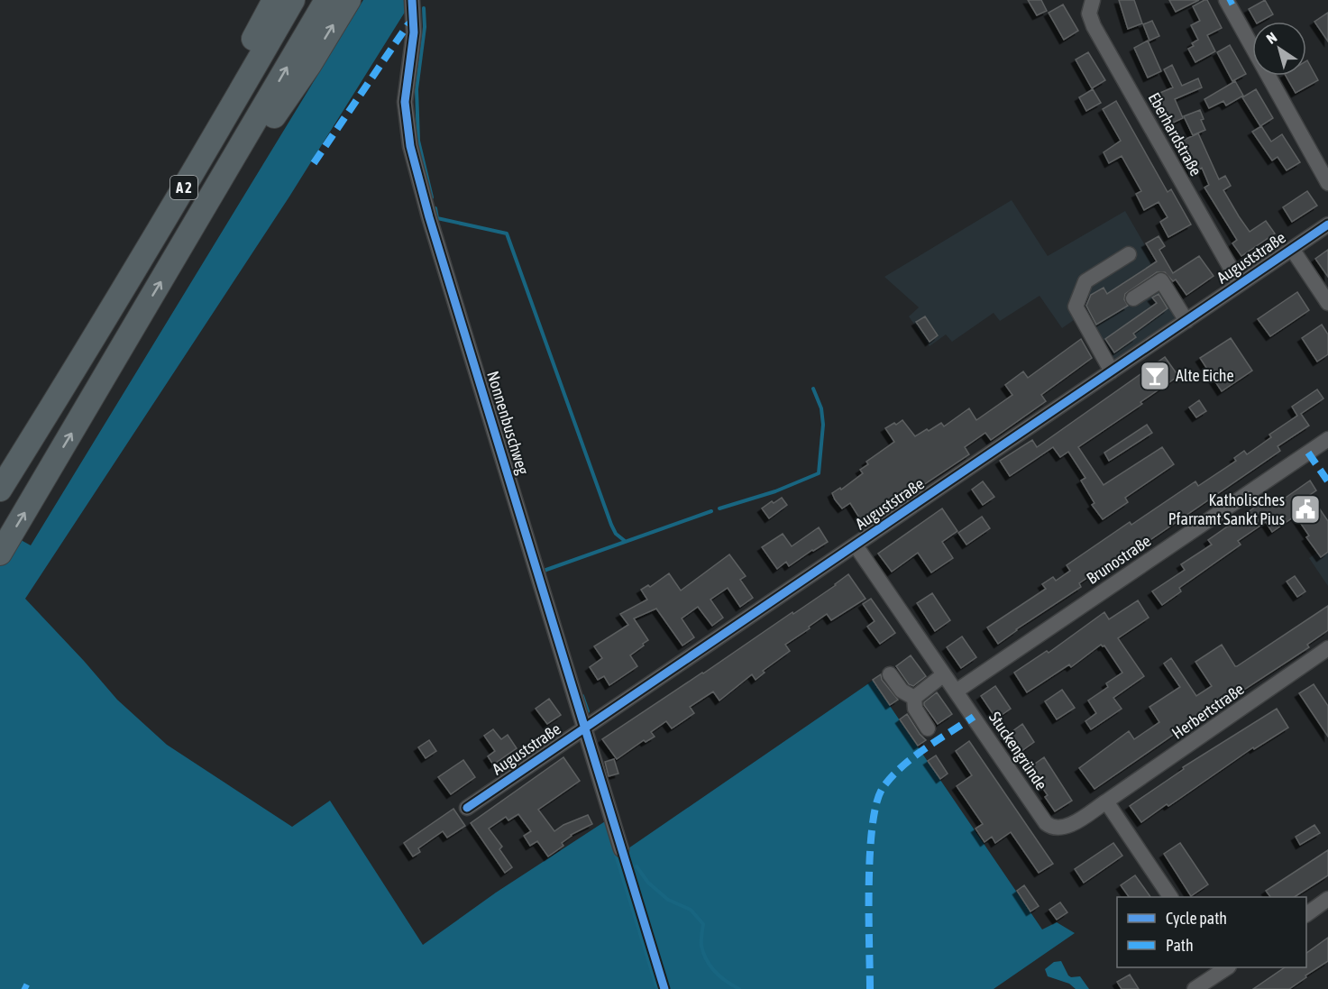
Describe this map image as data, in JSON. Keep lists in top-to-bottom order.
{
  "streets": {
    "highway": ["A 2"],
    "street": [
      "Eberhardstraße",
      "Auguststraße",
      "Nonnenbuschweg",
      "Brunostraße",
      "Herbertstraße",
      "Stuckengründe"
    ]
  },
  "crossings": [
    ["Eberhardstraße", "Auguststraße"],
    ["Auguststraße", "Nonnenbuschweg"],
    ["Auguststraße", "Stuckengründe"],
    ["Brunostraße", "Stuckengründe"],
    ["Herbertstraße", "Stuckengründe"]
  ],
  "places": {
    "bar": ["Alte Eiche"],
    "public building": ["Katholisches Pfarramt Sankt Pius"]
  },
  "legend": ["Cycle path", "Path"],
  "north": "top left"
}
